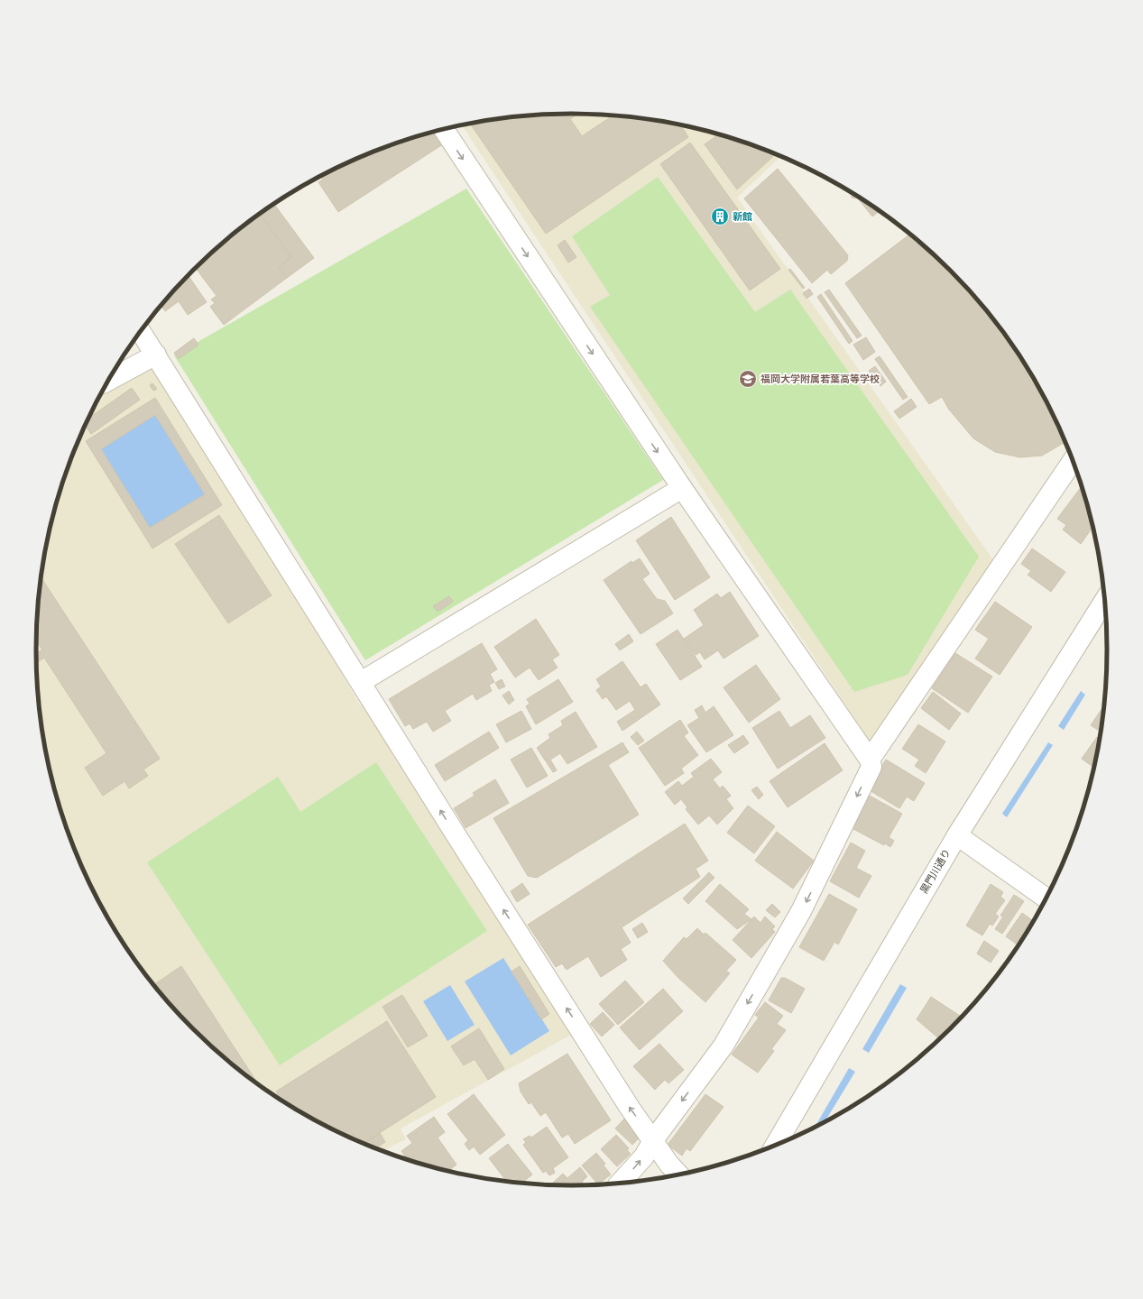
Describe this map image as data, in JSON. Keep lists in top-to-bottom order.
{
  "streets": {
    "street": ["黒門川通り"]
  },
  "places": {
    "building": ["新館"],
    "school or university": ["福岡大学附属若葉高等学校"]
  }
}
